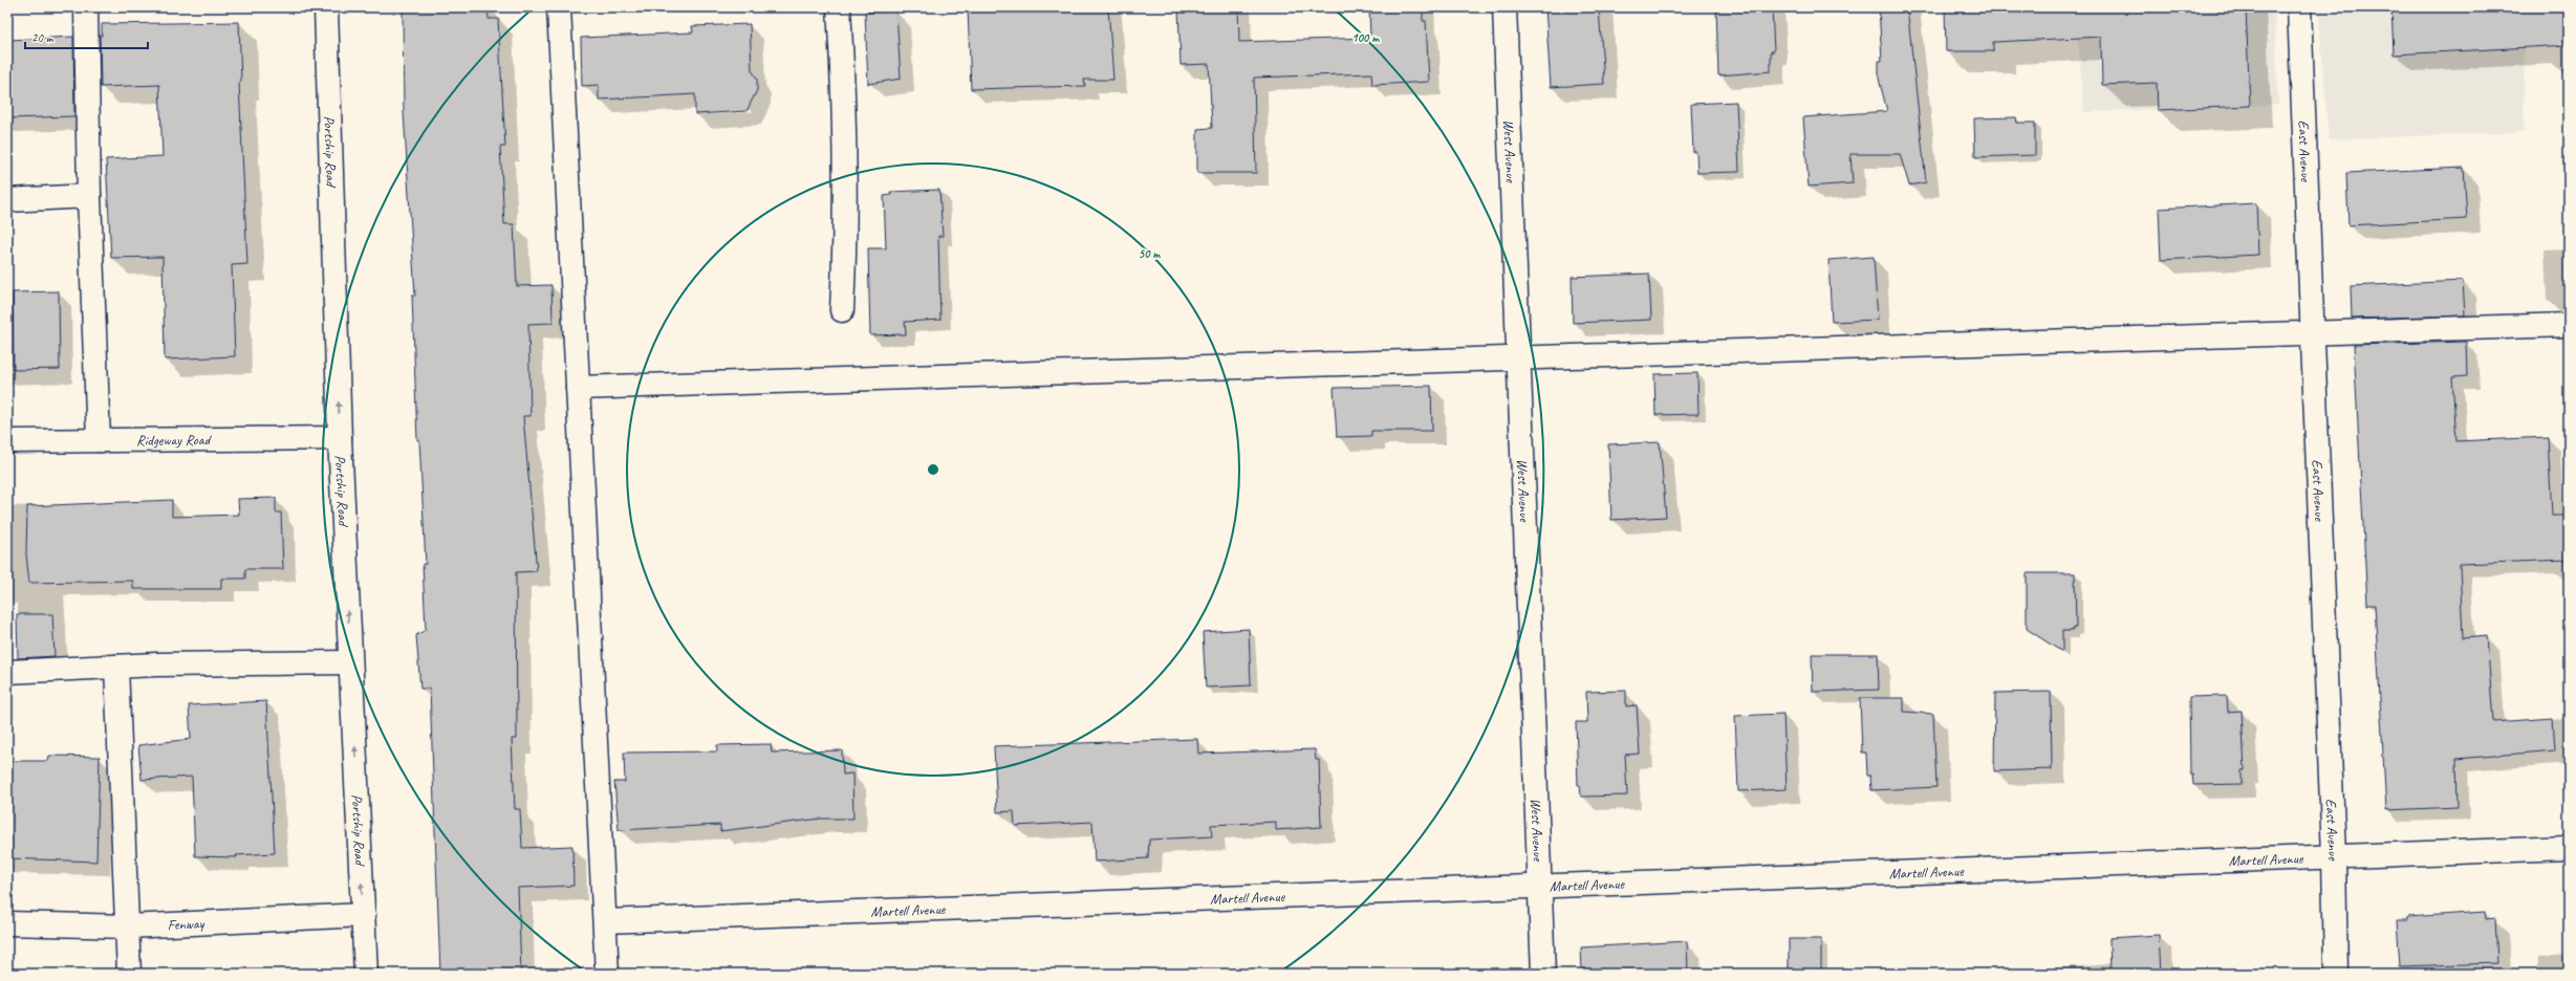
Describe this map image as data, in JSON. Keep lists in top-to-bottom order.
{
  "streets": {
    "street": [
      "Portship Road",
      "West Avenue",
      "East Avenue",
      "Ridgeway Road",
      "Martell Avenue",
      "Fenway"
    ]
  },
  "crossings": [
    ["Portship Road", "Ridgeway Road"],
    ["Portship Road", "Fenway"],
    ["West Avenue", "Martell Avenue"],
    ["East Avenue", "Martell Avenue"]
  ],
  "one_way": ["Portship Road"],
  "scale_bar": "20 m",
  "rings": ["100 m", "50 m"]
}
